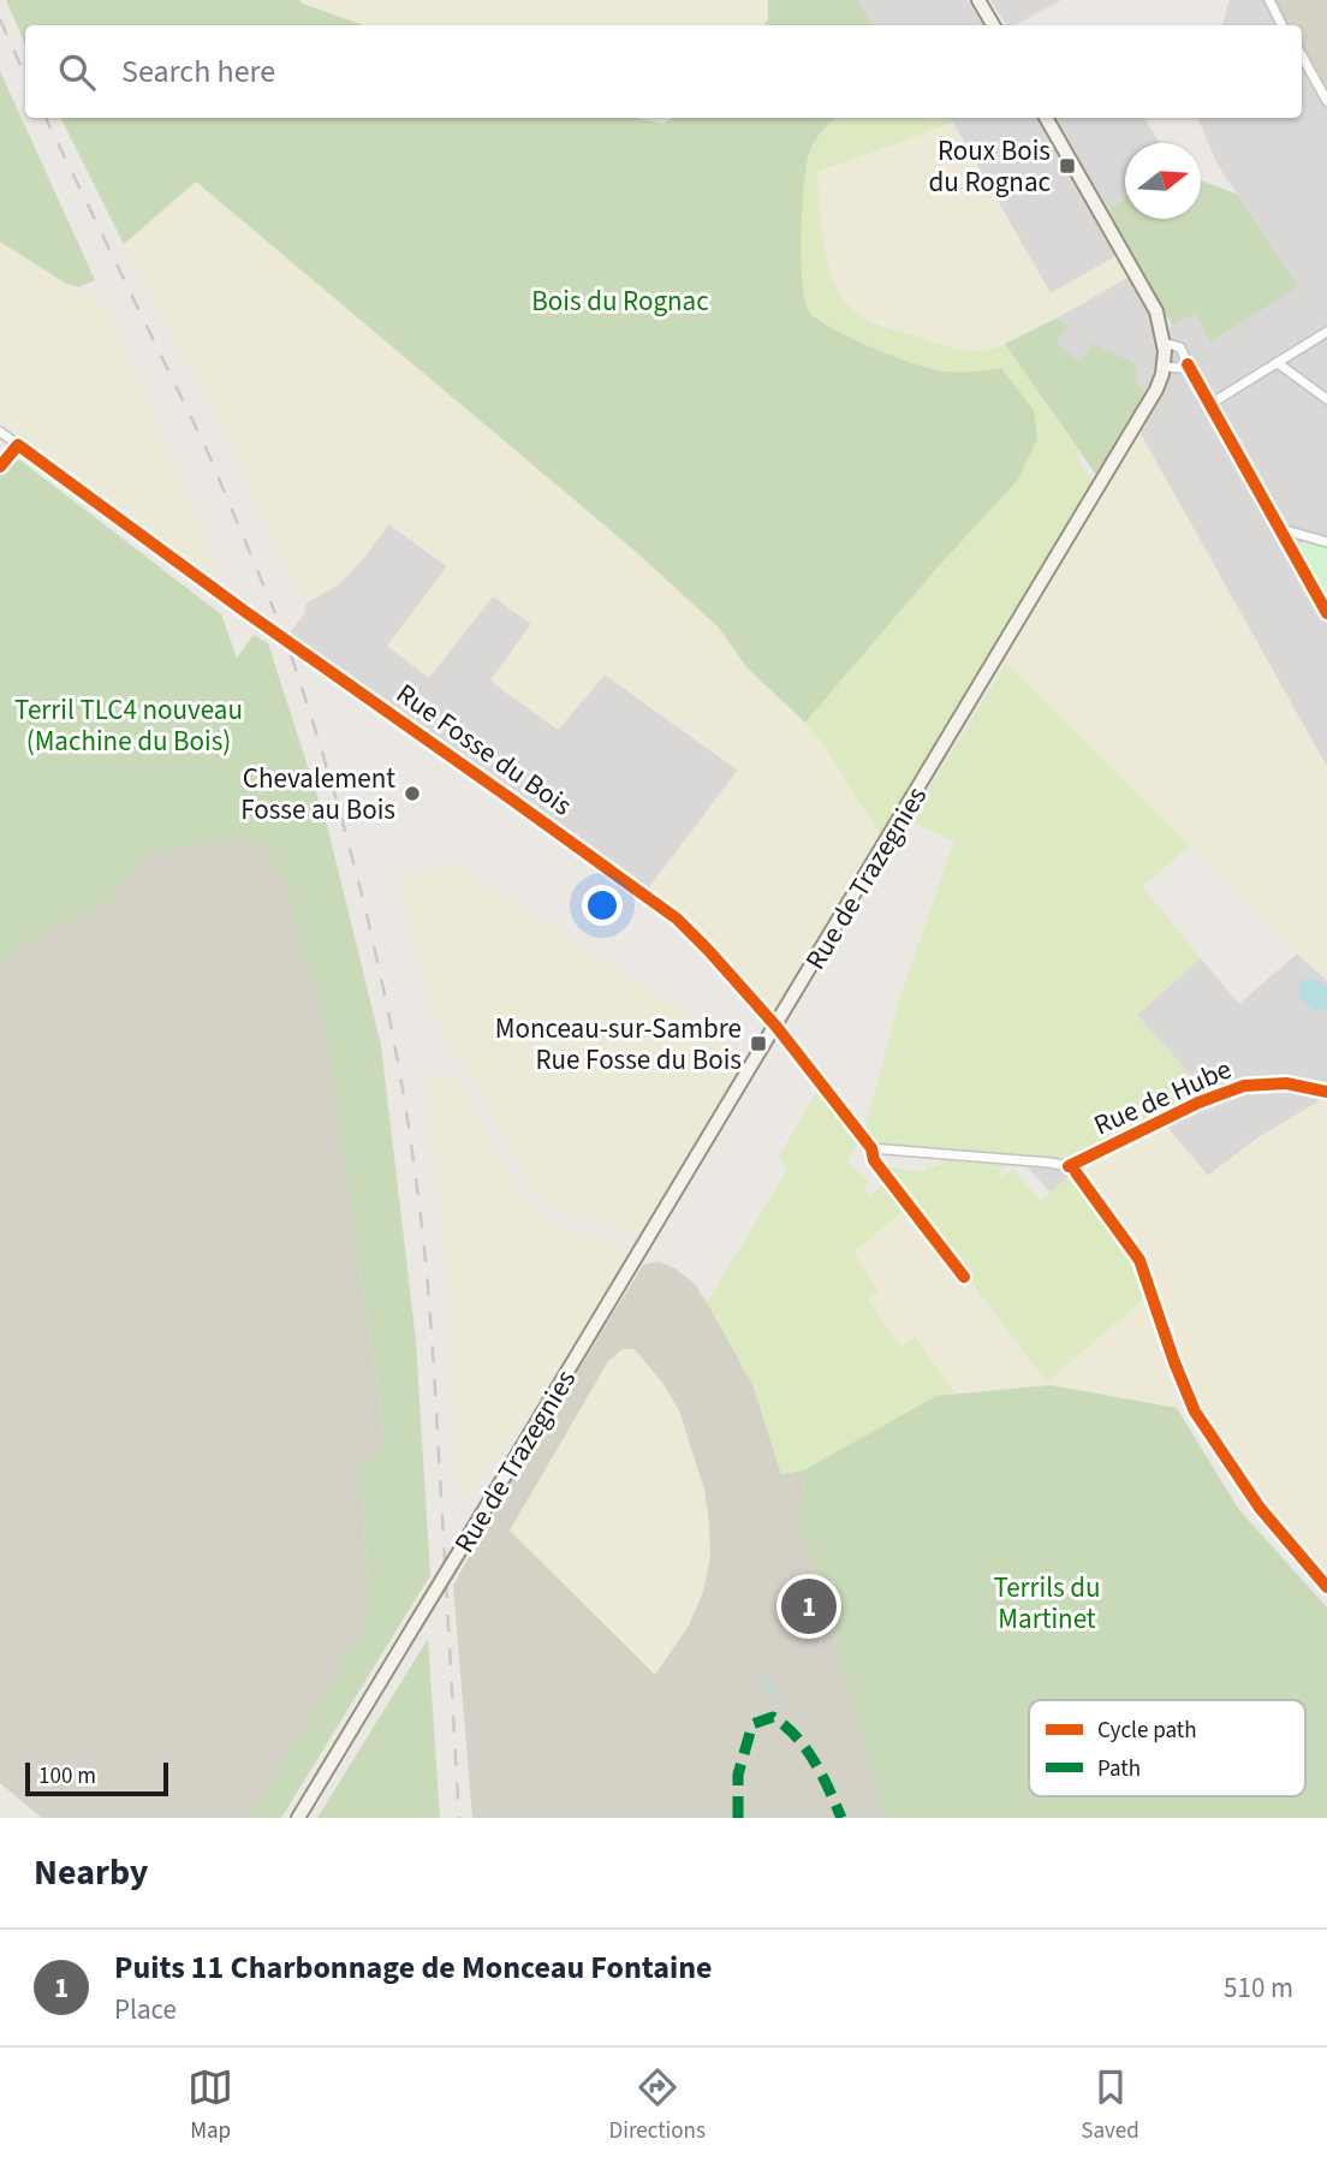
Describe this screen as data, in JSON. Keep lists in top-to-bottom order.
{
  "streets": {
    "main road": ["Rue de Trazegnies"],
    "street": ["Rue Fosse du Bois", "Rue de Hube"]
  },
  "crossings": [
    ["Rue Fosse du Bois", "Rue de Trazegnies"],
    ["Rue Fosse du Bois", "Rue de Hube"]
  ],
  "parks": ["Bois du Rognac", "Terril TLC4 nouveau (Machine du Bois)", "Terrils du Martinet"],
  "places": {
    "transit": ["Roux Bois du Rognac", "Monceau-sur-Sambre Rue Fosse du Bois"],
    "other": ["Chevalement Fosse au Bois"]
  },
  "legend": ["Cycle path", "Path"],
  "scale_bar": "100 m",
  "north": "right",
  "page": {
    "search": "Search here",
    "pins": "1",
    "scale": "100 m",
    "heading": "Nearby",
    "list": [
      {
        "mark": "1",
        "name": "Puits 11 Charbonnage de Monceau Fontaine",
        "note": "Place",
        "value": "510 m"
      }
    ],
    "nav": ["Map", "Directions", "Saved"]
  }
}
